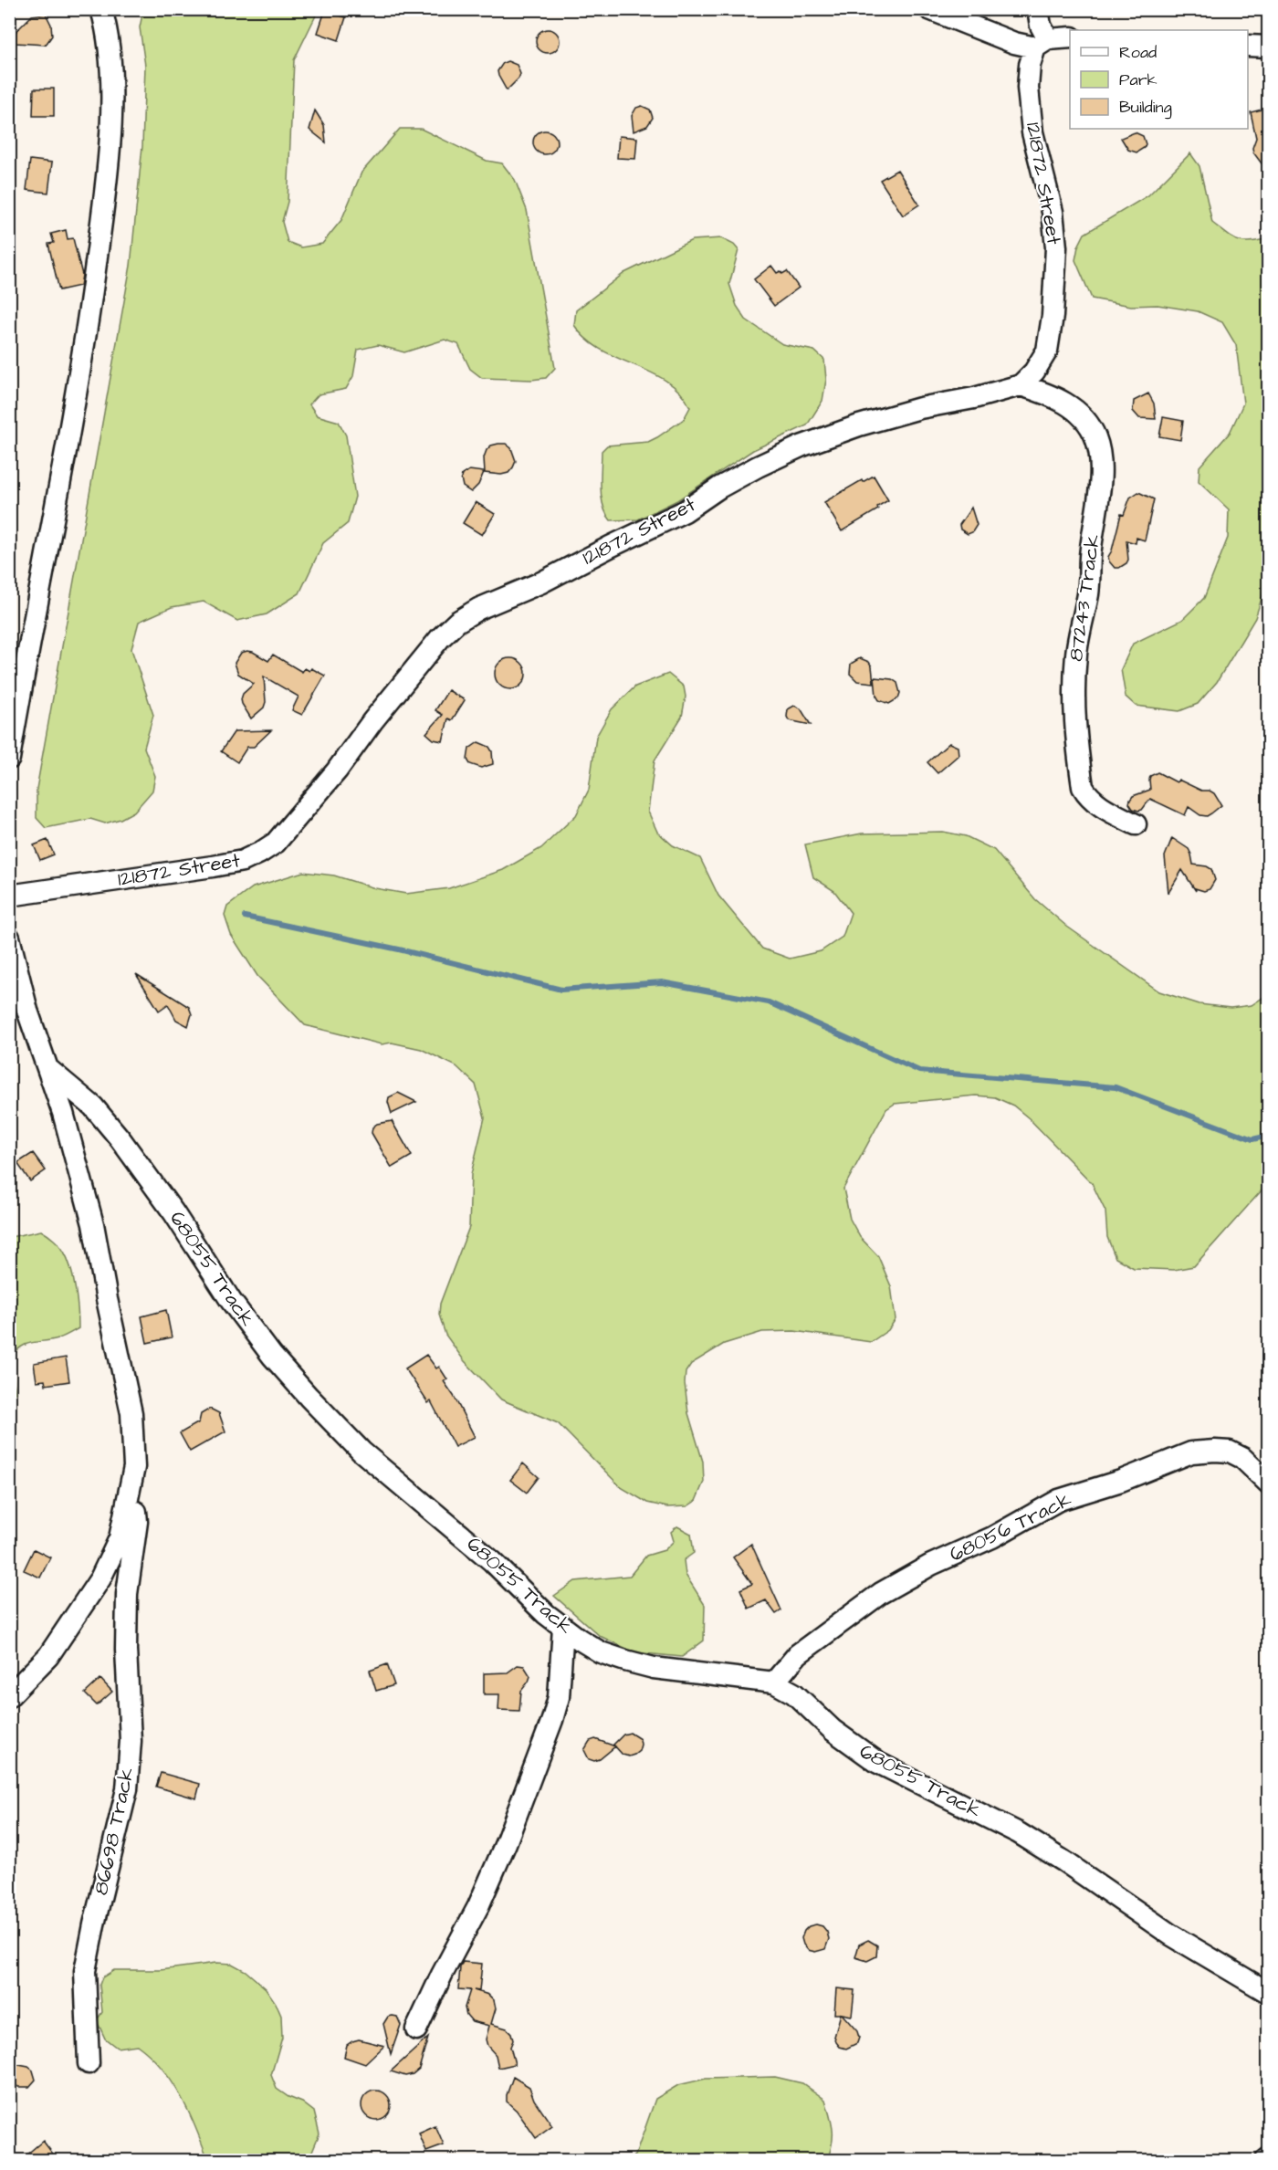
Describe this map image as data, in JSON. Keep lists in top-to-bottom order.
{
  "streets": {
    "street": [
      "121872 Street",
      "87243 Track",
      "68055 Track",
      "68056 Track",
      "86698 Track"
    ]
  },
  "crossings": [
    ["121872 Street", "87243 Track"],
    ["68055 Track", "68056 Track"]
  ],
  "legend": ["Road", "Park", "Building"]
}
